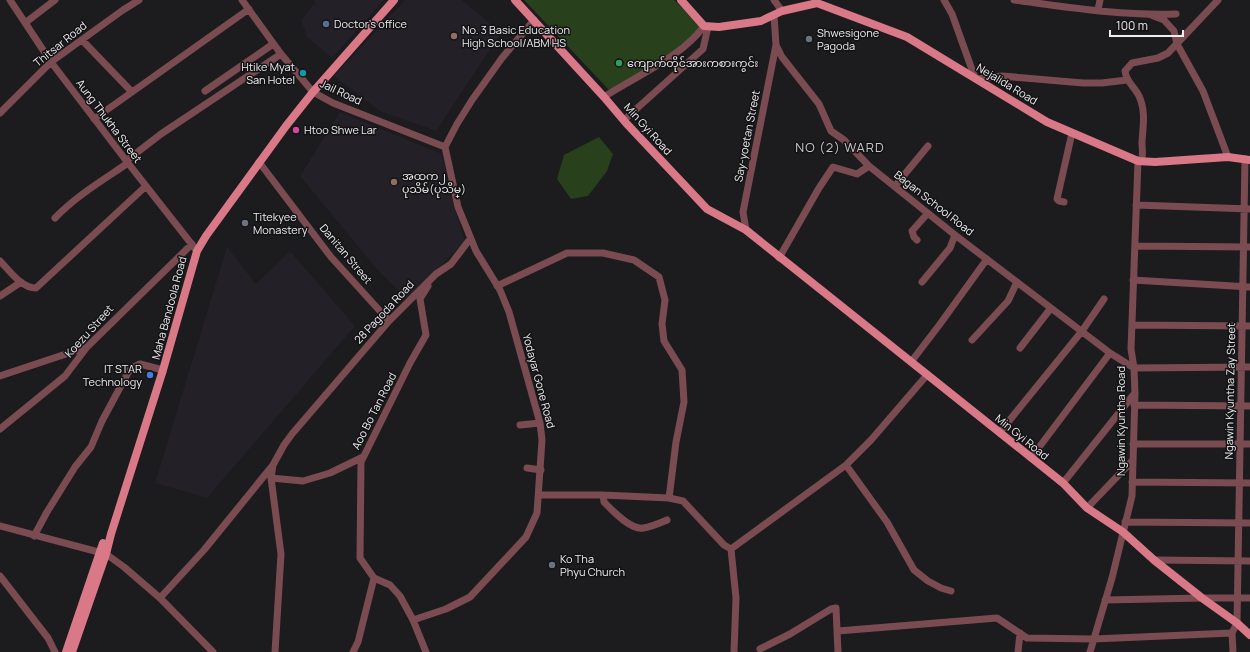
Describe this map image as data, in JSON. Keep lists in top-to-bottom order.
{
  "streets": {
    "main road": ["Nejalida Road", "Min Gyi Road", "Maha Bandoola Road"],
    "street": [
      "Thitsar Road",
      "Jail Road",
      "Aung Thukha Street",
      "Say-yoetan Street",
      "Bagan School Road",
      "Danitan Street",
      "28 Pagoda Road",
      "Koezu Street",
      "Yodayar Gone Road",
      "Ngawin Kyuntha Zay Street",
      "Aoo Bo Tan Road",
      "Ngawin Kyuntha Road"
    ]
  },
  "crossings": [
    ["Thitsar Road", "Aung Thukha Street"],
    ["Nejalida Road", "Bagan School Road"],
    ["Nejalida Road", "Ngawin Kyuntha Zay Street"],
    ["Nejalida Road", "Ngawin Kyuntha Road"],
    ["Jail Road", "Maha Bandoola Road"],
    ["Aung Thukha Street", "Maha Bandoola Road"],
    ["Aung Thukha Street", "Koezu Street"],
    ["Min Gyi Road", "Say-yoetan Street"],
    ["Min Gyi Road", "Ngawin Kyuntha Zay Street"],
    ["Min Gyi Road", "Ngawin Kyuntha Road"],
    ["Say-yoetan Street", "Bagan School Road"],
    ["Bagan School Road", "Ngawin Kyuntha Road"],
    ["Danitan Street", "Maha Bandoola Road"],
    ["Danitan Street", "28 Pagoda Road"],
    ["Maha Bandoola Road", "Koezu Street"],
    ["28 Pagoda Road", "Yodayar Gone Road"],
    ["28 Pagoda Road", "Aoo Bo Tan Road"],
    ["Yodayar Gone Road", "Aoo Bo Tan Road"]
  ],
  "districts": ["NO (2) WARD"],
  "places": [
    "Doctor's office",
    "No. 3 Basic Education High School/ABM HS",
    "Shwesigone Pagoda",
    "ကျောက်တိုင်အားကစားကွင်း",
    "Htike Myat San Hotel",
    "Htoo Shwe Lar",
    "အထက၂ ပုသိမ်(ပုသိမ္)",
    "Titekyee Monastery",
    "IT STAR Technology",
    "Ko Tha Phyu Church"
  ],
  "scale_bar": "100 m"
}
